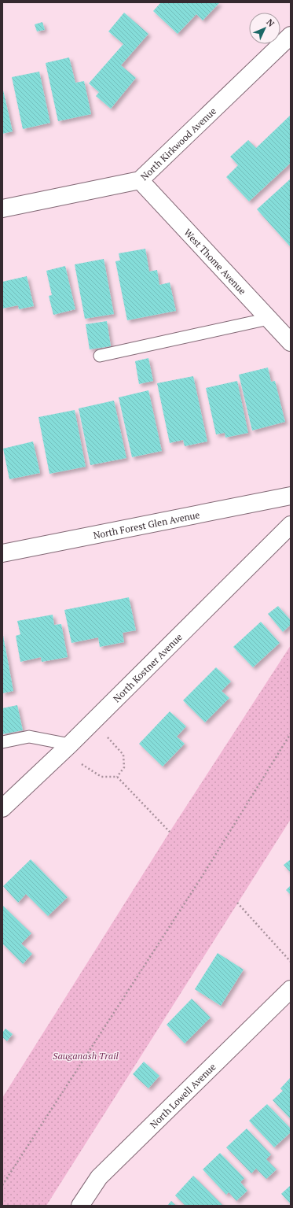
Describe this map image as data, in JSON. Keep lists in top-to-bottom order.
{
  "streets": {
    "street": [
      "North Kirkwood Avenue",
      "West Thome Avenue",
      "North Forest Glen Avenue",
      "North Kostner Avenue",
      "North Lowell Avenue"
    ]
  },
  "crossings": [
    ["North Kirkwood Avenue", "West Thome Avenue"]
  ],
  "parks": ["Sauganash Trail"],
  "north": "top right"
}
